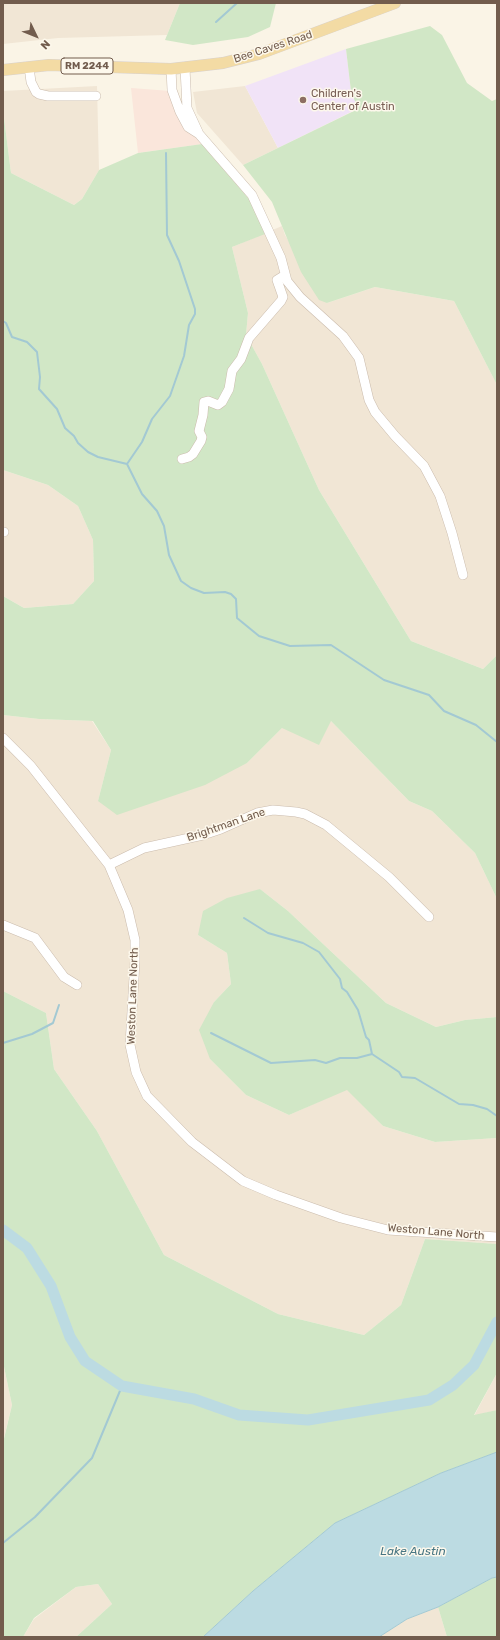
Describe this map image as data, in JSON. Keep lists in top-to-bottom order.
{
  "streets": {
    "main road": ["Bee Caves Road", "RM 2244"],
    "street": ["Brightman Lane", "Weston Lane North"]
  },
  "crossings": [
    ["Brightman Lane", "Weston Lane North"]
  ],
  "water": ["Lake Austin"],
  "places": ["Children's Center of Austin"],
  "north": "bottom right"
}
